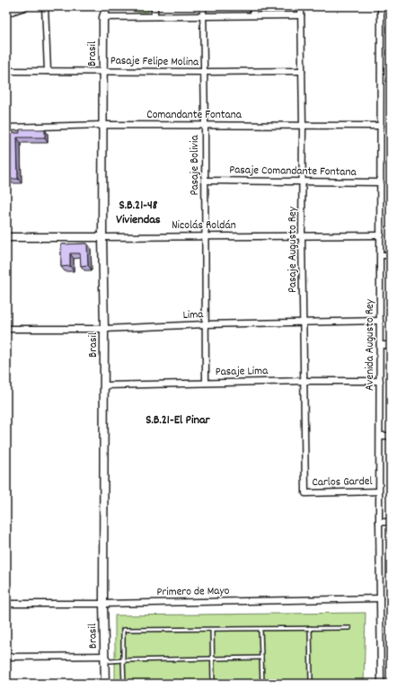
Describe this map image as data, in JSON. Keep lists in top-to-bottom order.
{
  "streets": {
    "street": [
      "Brasil",
      "Pasaje Felipe Molina",
      "Comandante Fontana",
      "Pasaje Bolivia",
      "Pasaje Comandante Fontana",
      "Nicolás Roldán",
      "Pasaje Augusto Rey",
      "Lima",
      "Avenida Augusto Rey",
      "Pasaje Lima",
      "Carlos Gardel",
      "Primero de Mayo"
    ]
  },
  "crossings": [
    ["Brasil", "Pasaje Felipe Molina"],
    ["Brasil", "Comandante Fontana"],
    ["Brasil", "Nicolás Roldán"],
    ["Brasil", "Lima"],
    ["Brasil", "Pasaje Lima"],
    ["Brasil", "Primero de Mayo"],
    ["Pasaje Felipe Molina", "Pasaje Bolivia"],
    ["Pasaje Felipe Molina", "Pasaje Augusto Rey"],
    ["Comandante Fontana", "Pasaje Bolivia"],
    ["Comandante Fontana", "Pasaje Augusto Rey"],
    ["Comandante Fontana", "Avenida Augusto Rey"],
    ["Pasaje Bolivia", "Pasaje Comandante Fontana"],
    ["Pasaje Bolivia", "Nicolás Roldán"],
    ["Pasaje Bolivia", "Lima"],
    ["Pasaje Bolivia", "Pasaje Lima"],
    ["Pasaje Comandante Fontana", "Pasaje Augusto Rey"],
    ["Pasaje Comandante Fontana", "Avenida Augusto Rey"],
    ["Nicolás Roldán", "Pasaje Augusto Rey"],
    ["Nicolás Roldán", "Avenida Augusto Rey"],
    ["Pasaje Augusto Rey", "Lima"],
    ["Pasaje Augusto Rey", "Pasaje Lima"],
    ["Pasaje Augusto Rey", "Carlos Gardel"],
    ["Lima", "Avenida Augusto Rey"],
    ["Avenida Augusto Rey", "Pasaje Lima"],
    ["Avenida Augusto Rey", "Carlos Gardel"],
    ["Avenida Augusto Rey", "Primero de Mayo"]
  ],
  "districts": ["S.B.21-48 Viviendas", "S.B.21-El Pinar"]
}
